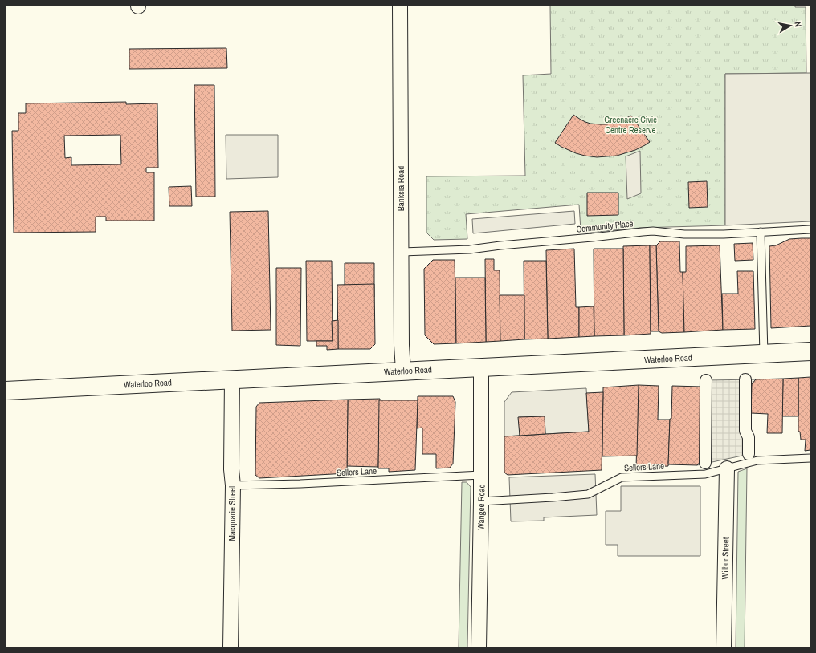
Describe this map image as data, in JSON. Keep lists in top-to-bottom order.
{
  "streets": {
    "main road": ["Waterloo Road"],
    "street": [
      "Banksia Road",
      "Wangee Road",
      "Macquarie Street",
      "Wilbur Street"
    ],
    "lane": ["Community Place", "Sellers Lane"]
  },
  "crossings": [
    ["Banksia Road", "Community Place"],
    ["Banksia Road", "Waterloo Road"],
    ["Waterloo Road", "Wangee Road"],
    ["Waterloo Road", "Macquarie Street"],
    ["Sellers Lane", "Wangee Road"],
    ["Sellers Lane", "Macquarie Street"],
    ["Sellers Lane", "Wilbur Street"]
  ],
  "parks": ["Greenacre Civic Centre Reserve"],
  "north": "right"
}
